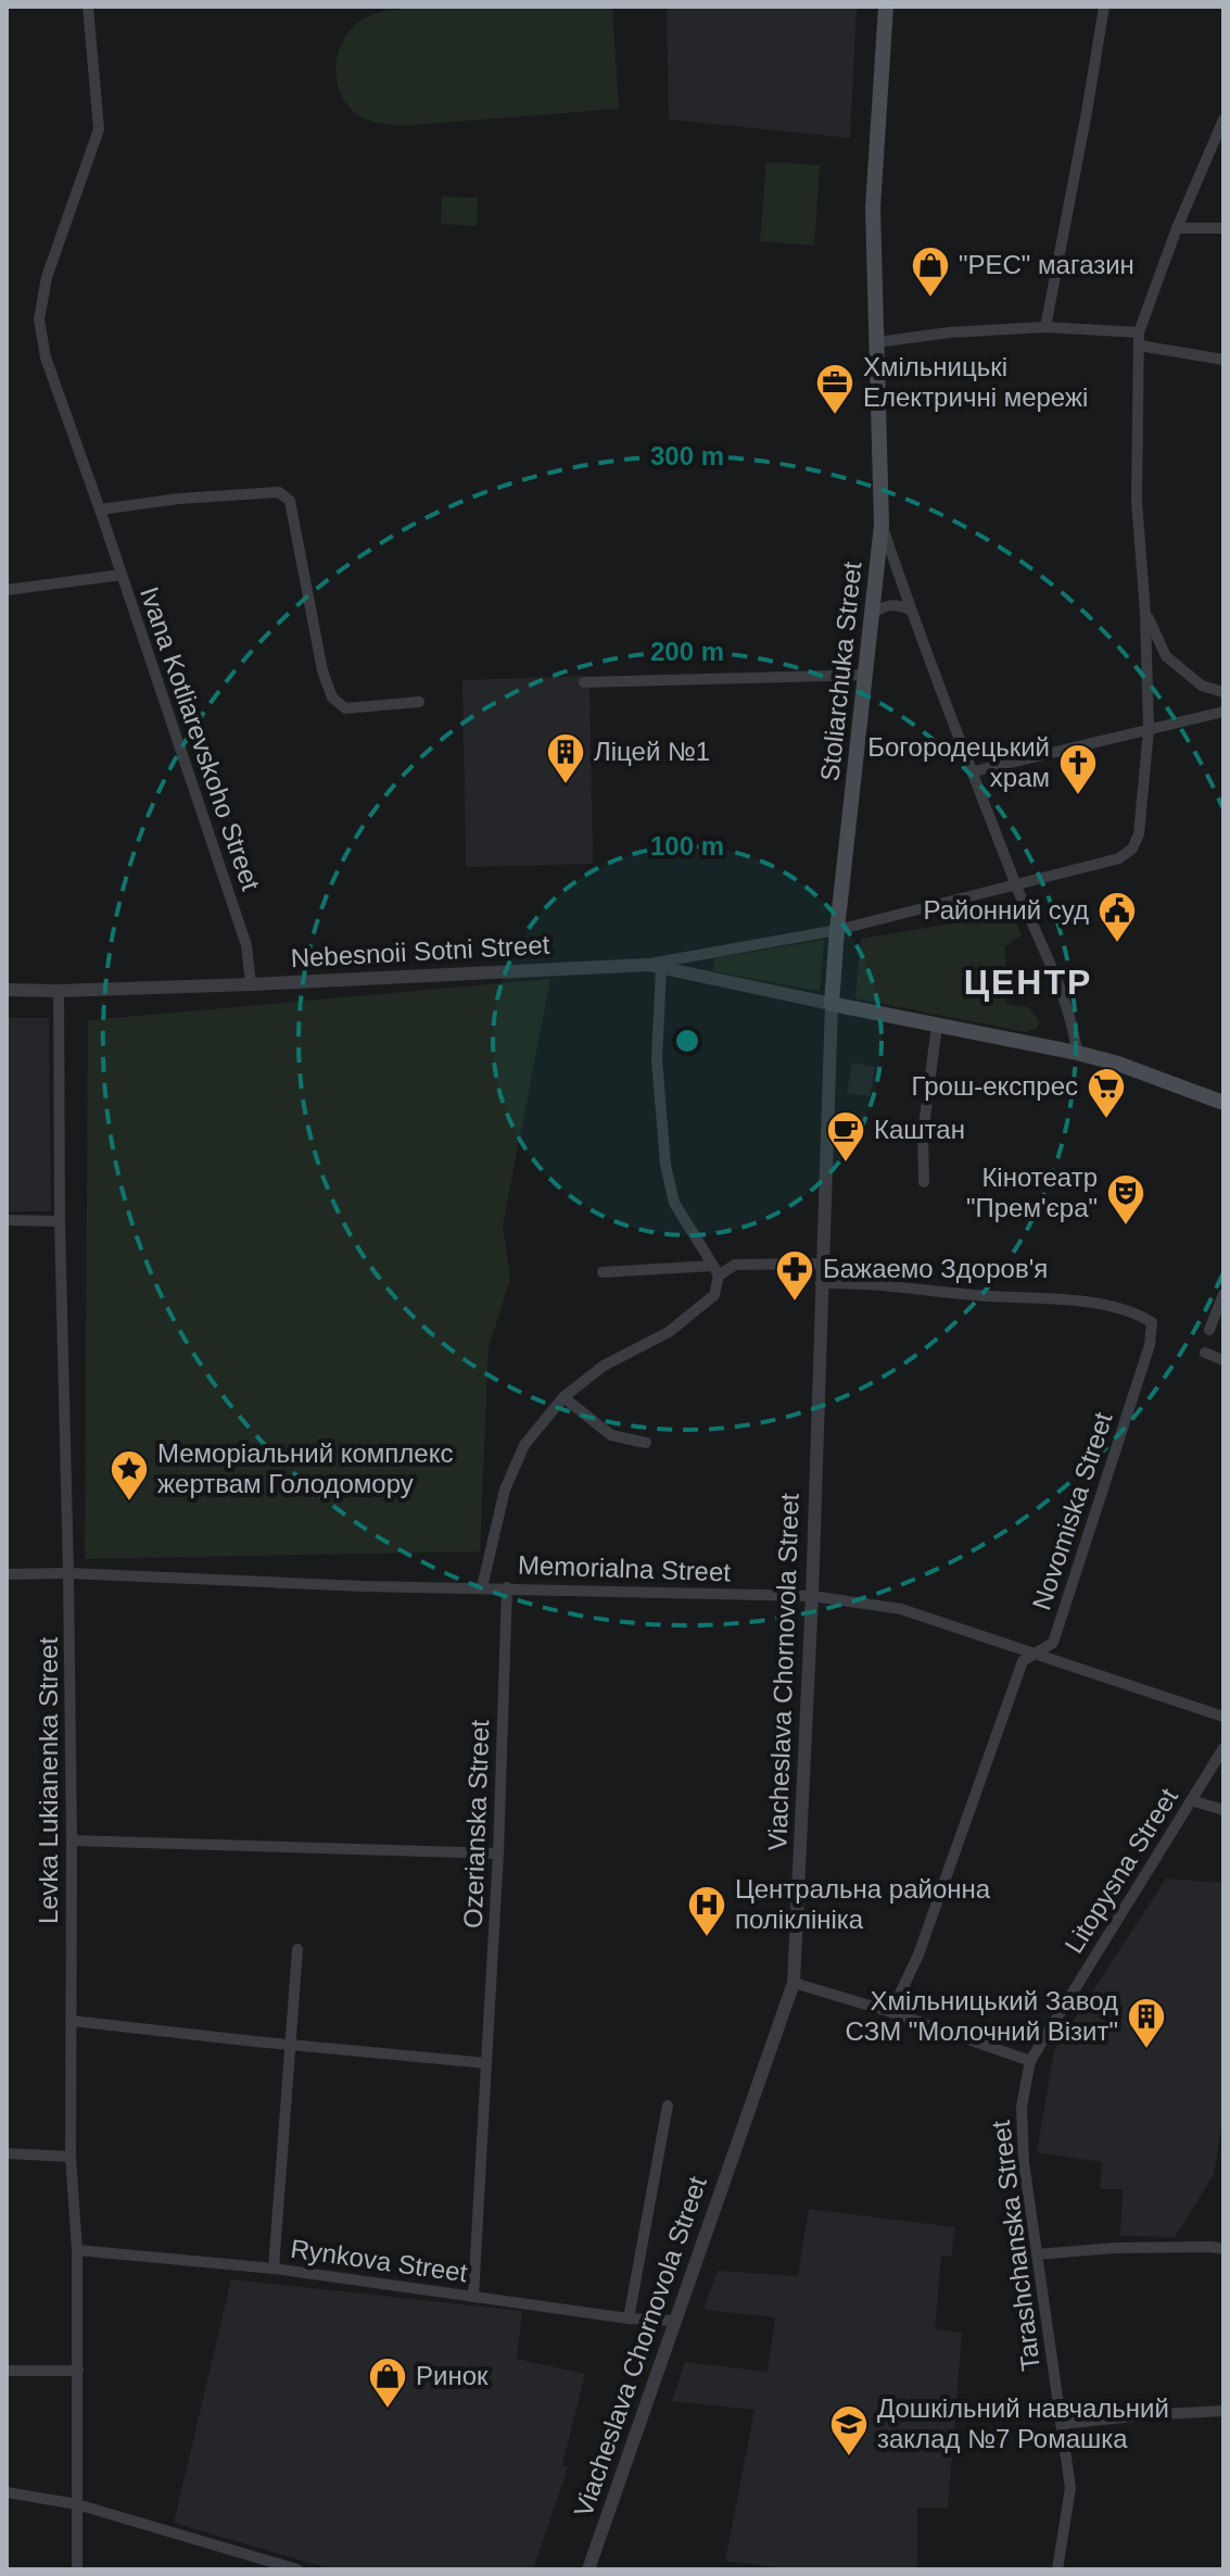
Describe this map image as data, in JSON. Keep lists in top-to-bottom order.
{
  "streets": {
    "main road": ["Stoliarchuka Street"],
    "street": [
      "Ivana Kotliarevskoho Street",
      "Nebesnoii Sotni Street",
      "Novomiska Street",
      "Memorialna Street",
      "Viacheslava Chornovola Street",
      "Levka Lukianenka Street",
      "Ozerianska Street",
      "Litopysna Street",
      "Tarashchanska Street",
      "Rynkova Street"
    ]
  },
  "crossings": [
    ["Stoliarchuka Street", "Nebesnoii Sotni Street"],
    ["Stoliarchuka Street", "Viacheslava Chornovola Street"],
    ["Ivana Kotliarevskoho Street", "Nebesnoii Sotni Street"],
    ["Nebesnoii Sotni Street", "Viacheslava Chornovola Street"],
    ["Nebesnoii Sotni Street", "Levka Lukianenka Street"],
    ["Novomiska Street", "Memorialna Street"],
    ["Novomiska Street", "Viacheslava Chornovola Street"],
    ["Memorialna Street", "Viacheslava Chornovola Street"],
    ["Memorialna Street", "Levka Lukianenka Street"],
    ["Memorialna Street", "Ozerianska Street"],
    ["Viacheslava Chornovola Street", "Rynkova Street"],
    ["Levka Lukianenka Street", "Rynkova Street"],
    ["Ozerianska Street", "Rynkova Street"],
    ["Litopysna Street", "Tarashchanska Street"]
  ],
  "districts": ["ЦЕНТР"],
  "places": {
    "shop": ["\"РЕС\" магазин", "Ринок"],
    "office": ["Хмільницькі Електричні мережі"],
    "building": ["Ліцей №1", "Хмільницький Завод СЗМ \"Молочний Візит\""],
    "church": ["Богородецький храм"],
    "public building": ["Районний суд"],
    "supermarket": ["Грош-експрес"],
    "cafe": ["Каштан"],
    "theatre": ["Кінотеатр \"Прем'єра\""],
    "pharmacy": ["Бажаемо Здоров'я"],
    "place": ["Меморіальний комплекс жертвам Голодомору"],
    "hospital": ["Центральна районна поліклініка"],
    "school or university": ["Дошкільний навчальний заклад №7 Ромашка"]
  },
  "rings": ["300 m", "200 m", "100 m"]
}
